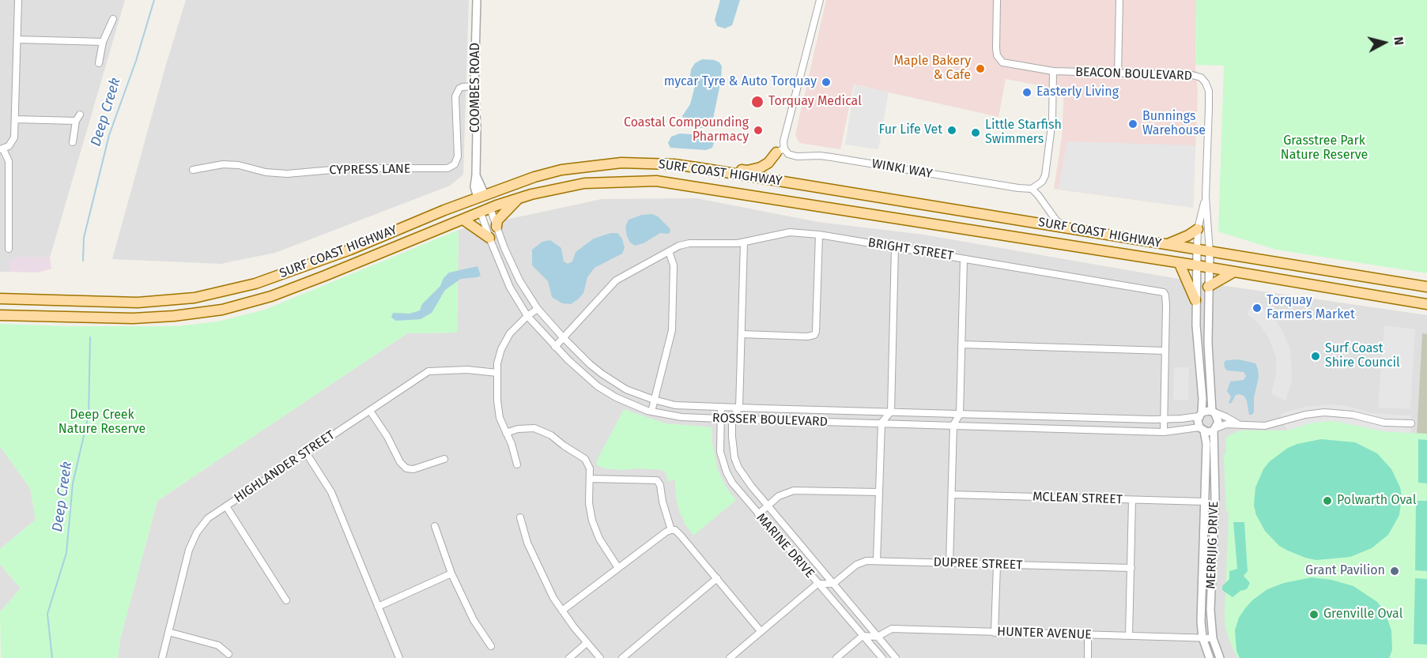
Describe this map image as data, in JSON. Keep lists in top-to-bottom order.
{
  "streets": {
    "main road": ["SURF COAST HIGHWAY"],
    "street": [
      "BEACON BOULEVARD",
      "COOMBES ROAD",
      "WINKI WAY",
      "CYPRESS LANE",
      "BRIGHT STREET",
      "ROSSER BOULEVARD",
      "HIGHLANDER STREET",
      "MCLEAN STREET",
      "MERRIJIG DRIVE",
      "MARINE DRIVE",
      "DUPREE STREET",
      "HUNTER AVENUE"
    ]
  },
  "crossings": [
    ["BEACON BOULEVARD", "SURF COAST HIGHWAY"],
    ["BEACON BOULEVARD", "MERRIJIG DRIVE"],
    ["COOMBES ROAD", "CYPRESS LANE"],
    ["COOMBES ROAD", "SURF COAST HIGHWAY"],
    ["SURF COAST HIGHWAY", "ROSSER BOULEVARD"],
    ["SURF COAST HIGHWAY", "MERRIJIG DRIVE"],
    ["BRIGHT STREET", "ROSSER BOULEVARD"],
    ["ROSSER BOULEVARD", "MERRIJIG DRIVE"],
    ["ROSSER BOULEVARD", "MARINE DRIVE"],
    ["MCLEAN STREET", "MERRIJIG DRIVE"],
    ["MERRIJIG DRIVE", "HUNTER AVENUE"],
    ["MARINE DRIVE", "DUPREE STREET"],
    ["MARINE DRIVE", "HUNTER AVENUE"]
  ],
  "water": ["Deep Creek"],
  "parks": ["Grasstree Park Nature Reserve", "Deep Creek Nature Reserve"],
  "places": [
    "Maple Bakery & Cafe",
    "mycar Tyre & Auto Torquay",
    "Easterly Living",
    "Torquay Medical",
    "Bunnings Warehouse",
    "Coastal Compounding Pharmacy",
    "Fur Life Vet",
    "Little Starfish Swimmers",
    "Torquay Farmers Market",
    "Surf Coast Shire Council",
    "Polwarth Oval",
    "Grant Pavilion",
    "Grenville Oval"
  ],
  "north": "right"
}
